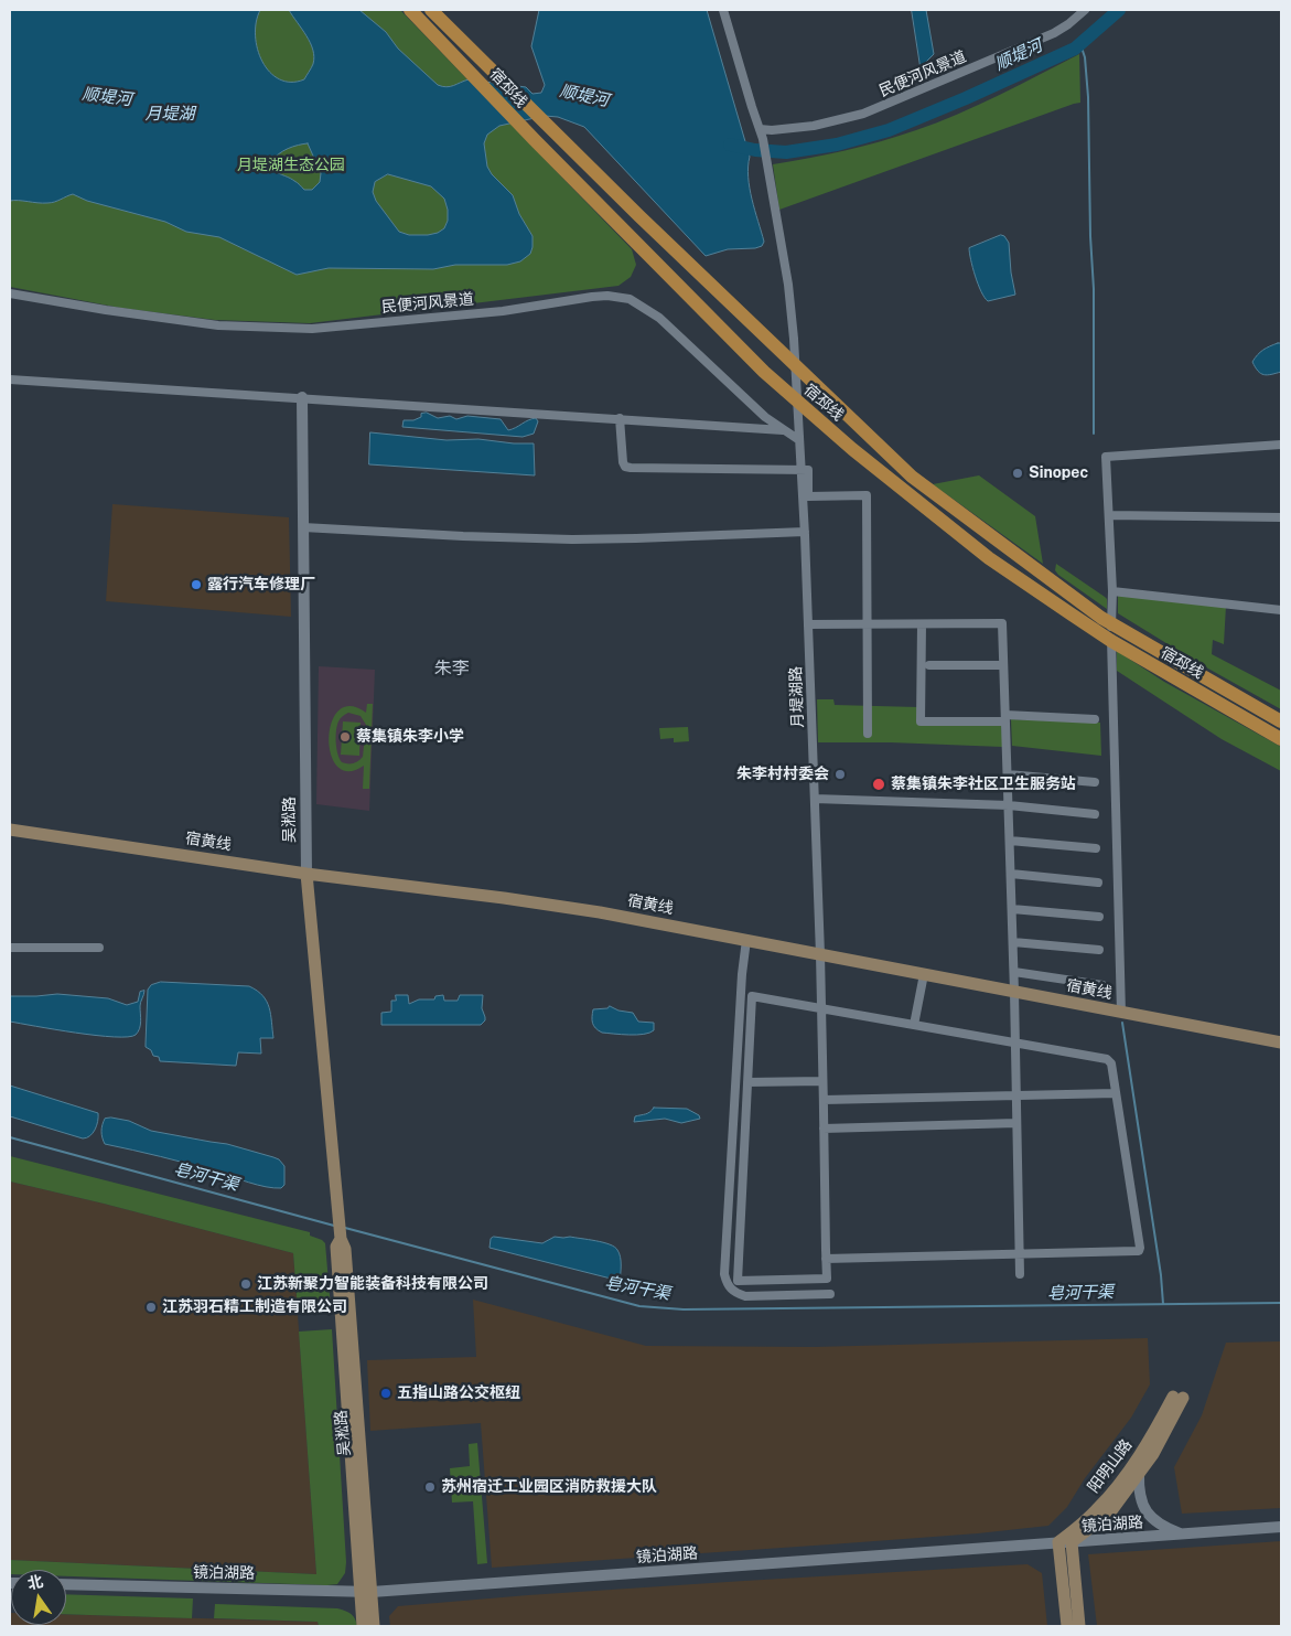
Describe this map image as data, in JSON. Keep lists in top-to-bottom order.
{
  "streets": {
    "main road": [
      "宿邳线",
      "吴淞路",
      "宿黄线",
      "阳明山路"
    ],
    "street": ["民便河风景道", "月堤湖路", "镜泊湖路"]
  },
  "crossings": [
    ["民便河风景道", "月堤湖路"],
    ["宿邳线", "月堤湖路"],
    ["月堤湖路", "宿黄线"],
    ["吴淞路", "宿黄线"],
    ["吴淞路", "镜泊湖路"],
    ["阳明山路", "镜泊湖路"]
  ],
  "districts": ["朱李"],
  "water": ["顺堤河", "月堤湖", "皂河干渠"],
  "parks": ["月堤湖生态公园"],
  "places": [
    "Sinopec",
    "露行汽车修理厂",
    "蔡集镇朱李小学",
    "朱李村村委会",
    "蔡集镇朱李社区卫生服务站",
    "江苏新聚力智能装备科技有限公司",
    "江苏羽石精工制造有限公司",
    "五指山路公交枢纽",
    "苏州宿迁工业园区消防救援大队"
  ],
  "north": "top"
}
